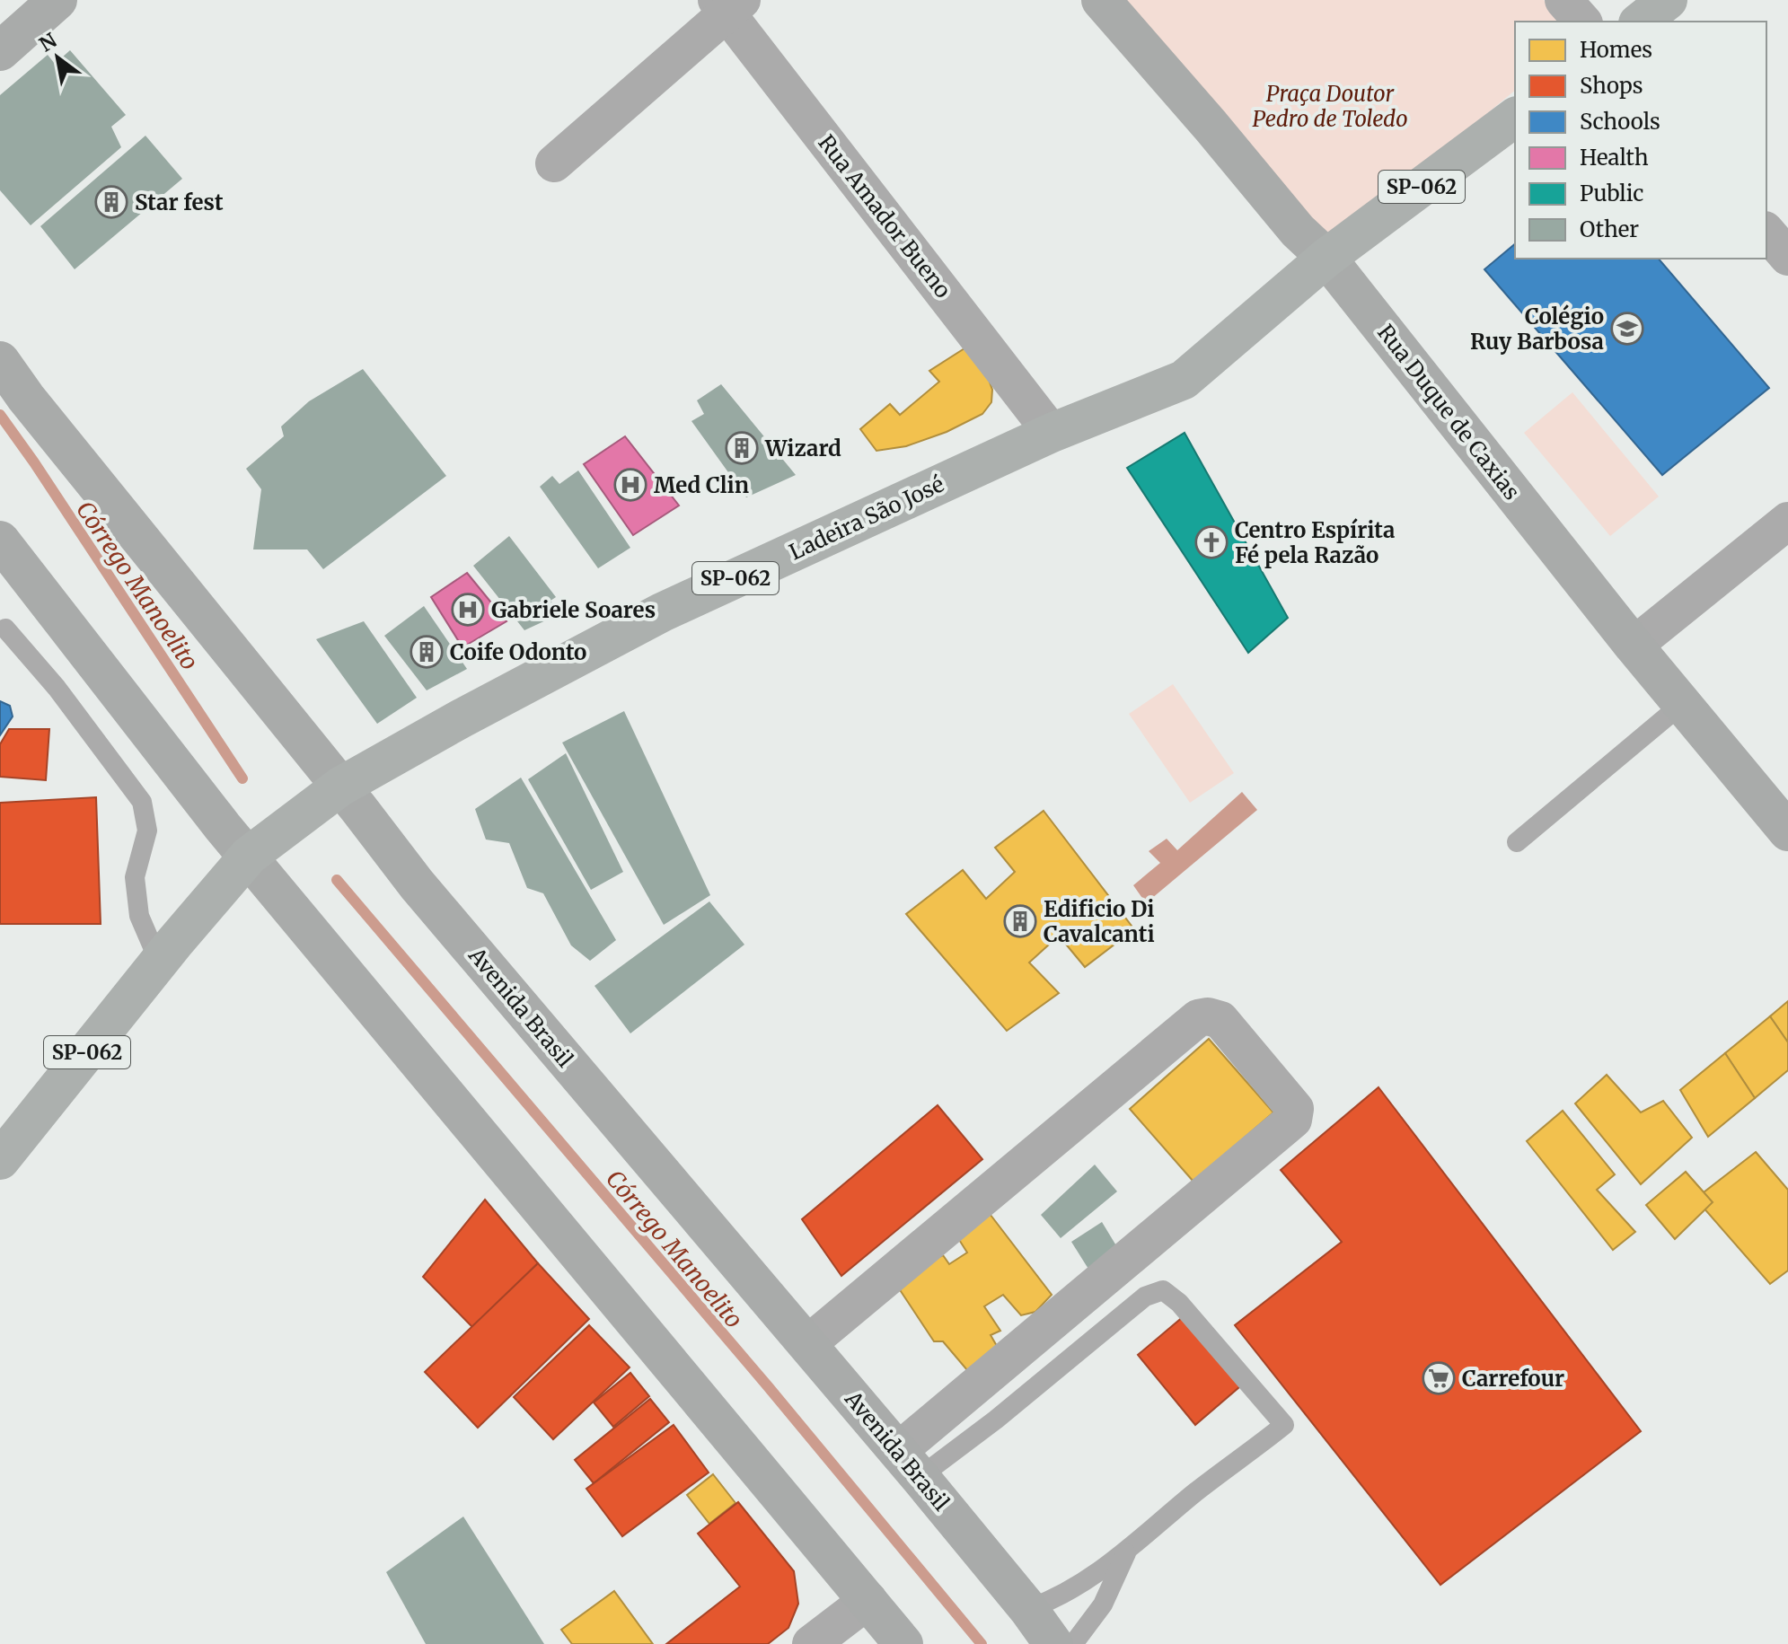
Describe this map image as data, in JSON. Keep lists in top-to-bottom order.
{
  "streets": {
    "main road": [
      "SP-062",
      "Rua Duque de Caxias",
      "Ladeira São José",
      "Avenida Brasil"
    ],
    "street": ["Rua Amador Bueno"]
  },
  "crossings": [
    ["SP-062", "Rua Duque de Caxias"],
    ["SP-062", "Ladeira São José"],
    ["Rua Amador Bueno", "Ladeira São José"],
    ["Rua Duque de Caxias", "Ladeira São José"],
    ["Ladeira São José", "Avenida Brasil"]
  ],
  "water": ["Córrego Manoelito"],
  "parks": ["Praça Doutor Pedro de Toledo"],
  "places": {
    "building": [
      "Star fest",
      "Wizard",
      "Coife Odonto",
      "Edificio Di Cavalcanti"
    ],
    "school or university": ["Colégio Ruy Barbosa"],
    "hospital": ["Med Clin", "Gabriele Soares"],
    "church": ["Centro Espírita Fé pela Razão"],
    "supermarket": ["Carrefour"]
  },
  "legend": [
    "Homes",
    "Shops",
    "Schools",
    "Health",
    "Public",
    "Other"
  ],
  "north": "top left"
}
